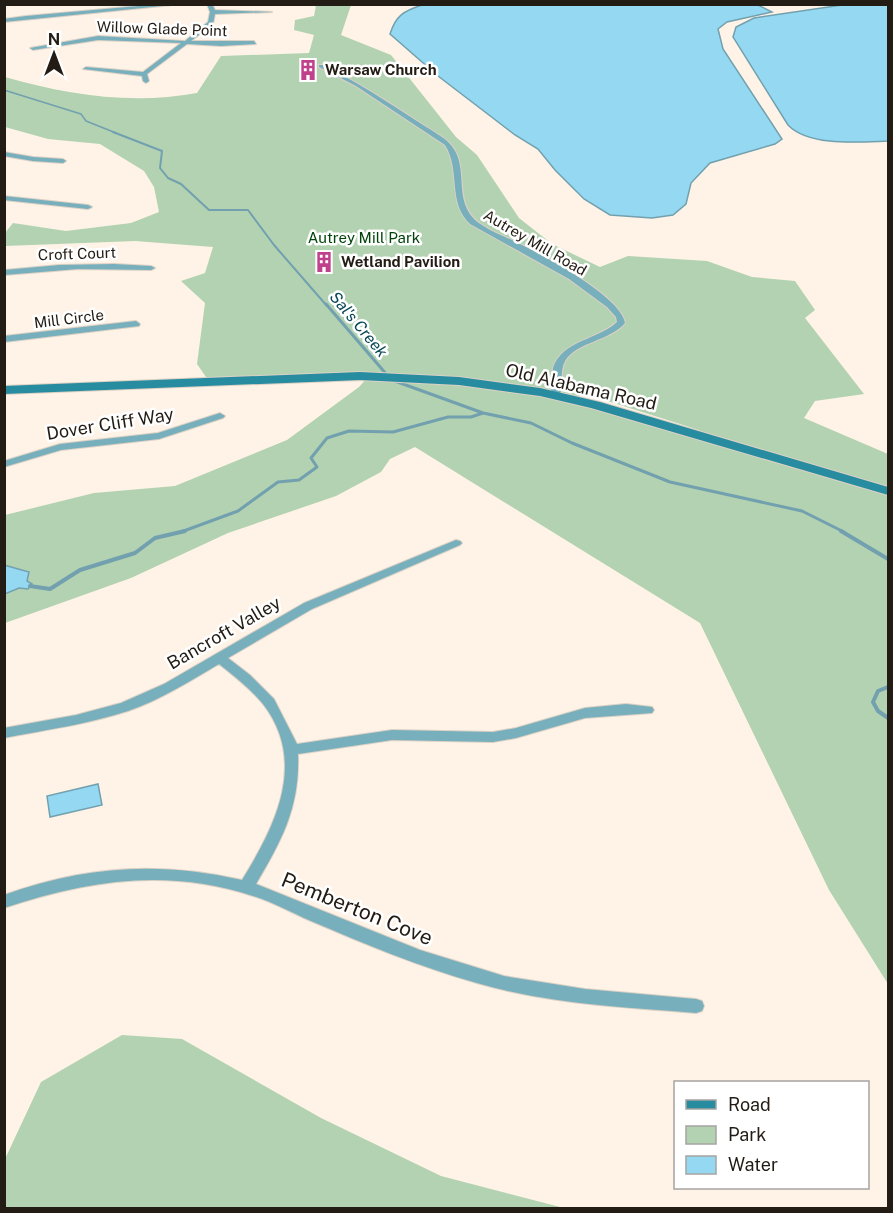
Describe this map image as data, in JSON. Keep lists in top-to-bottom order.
{
  "streets": {
    "main road": ["Old Alabama Road"],
    "street": [
      "Willow Glade Point",
      "Autrey Mill Road",
      "Croft Court",
      "Mill Circle",
      "Dover Cliff Way",
      "Bancroft Valley",
      "Pemberton Cove"
    ]
  },
  "crossings": [
    ["Autrey Mill Road", "Old Alabama Road"]
  ],
  "water": ["Sal's Creek"],
  "parks": ["Autrey Mill Park"],
  "places": {
    "building": ["Warsaw Church", "Wetland Pavilion"]
  },
  "legend": ["Road", "Park", "Water"],
  "north": "top"
}
